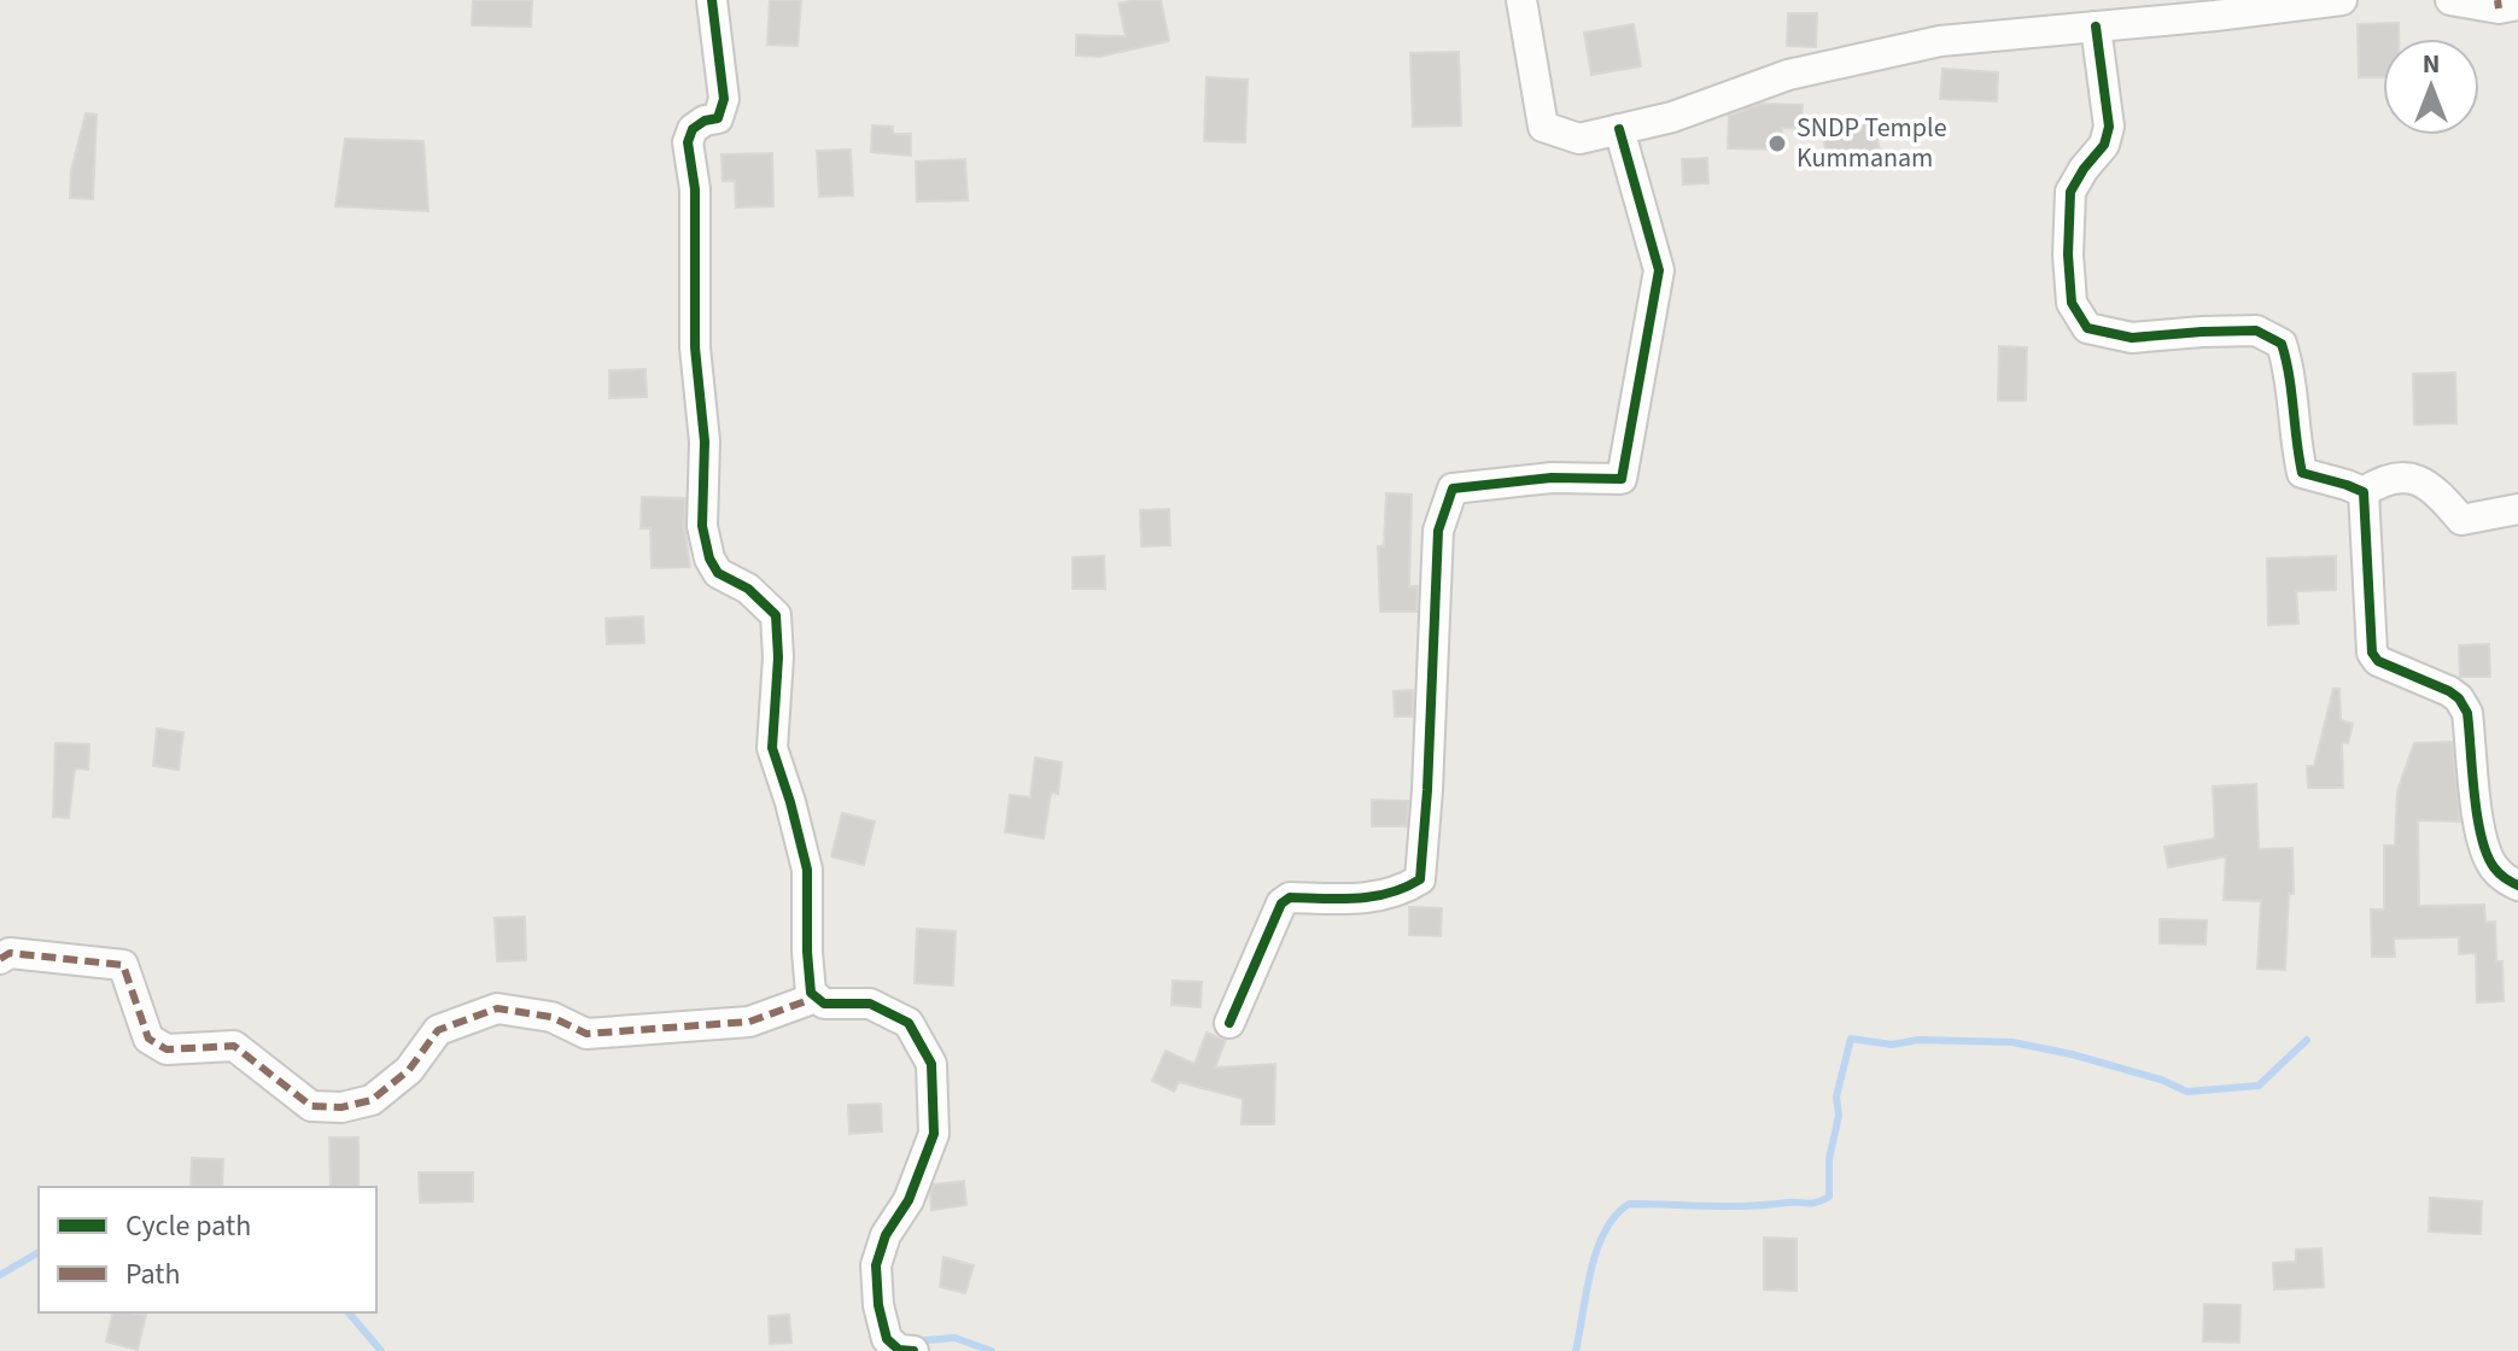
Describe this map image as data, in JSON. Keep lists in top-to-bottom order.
{
  "places": ["SNDP Temple Kummanam"],
  "legend": ["Cycle path", "Path"],
  "north": "top"
}
